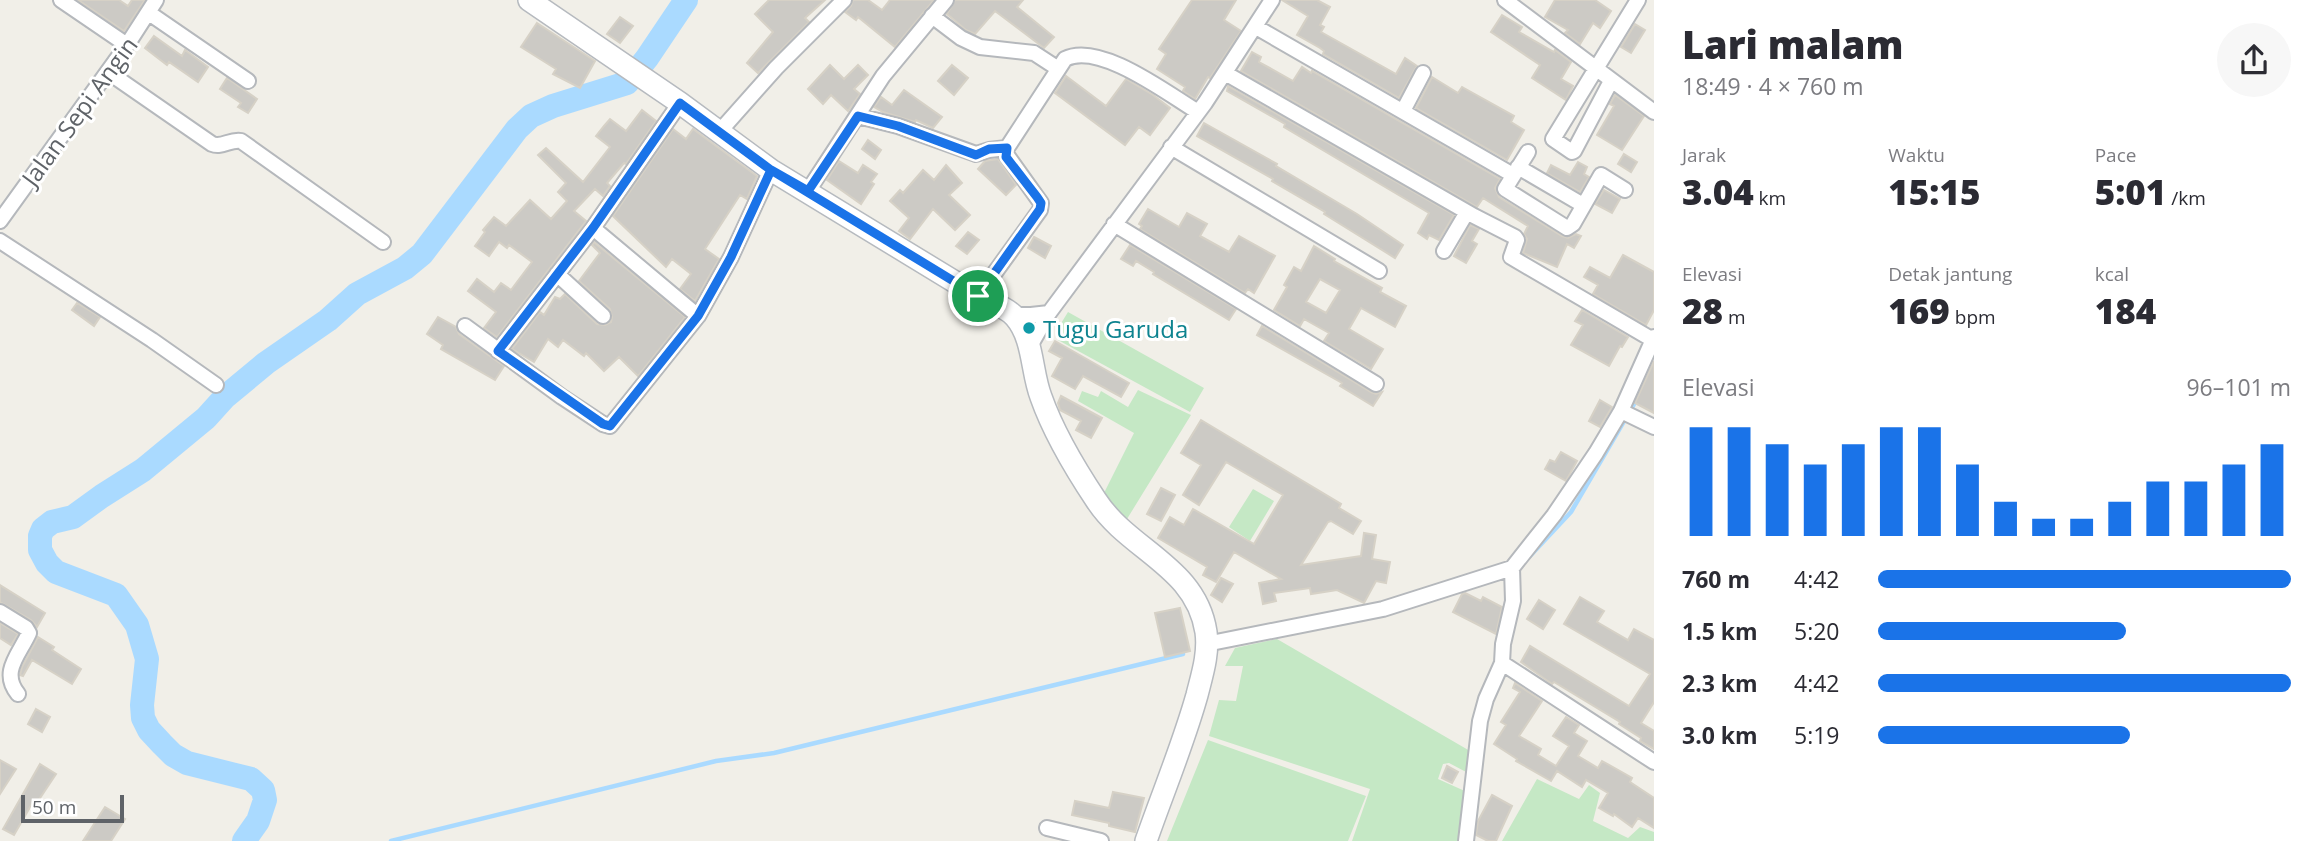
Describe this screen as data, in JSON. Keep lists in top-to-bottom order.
{
  "streets": {
    "street": ["Jalan Sepi Angin"]
  },
  "places": ["Tugu Garuda"],
  "scale_bar": "50 m",
  "page": {
    "heading": ["Lari malam", "18:49 · 4 × 760 m"],
    "stats": [
      ["Jarak", "3.04 km"],
      ["Waktu", "15:15"],
      ["Pace", "5:01 /km"],
      ["Elevasi", "28 m"],
      ["Detak jantung", "169 bpm"],
      ["kcal", "184"]
    ],
    "chart": ["Elevasi", "96–101 m"],
    "list": [
      {
        "name": "760 m",
        "note": "4:42"
      },
      {
        "name": "1.5 km",
        "note": "5:20"
      },
      {
        "name": "2.3 km",
        "note": "4:42"
      },
      {
        "name": "3.0 km",
        "note": "5:19"
      }
    ],
    "scale": "50 m"
  }
}
